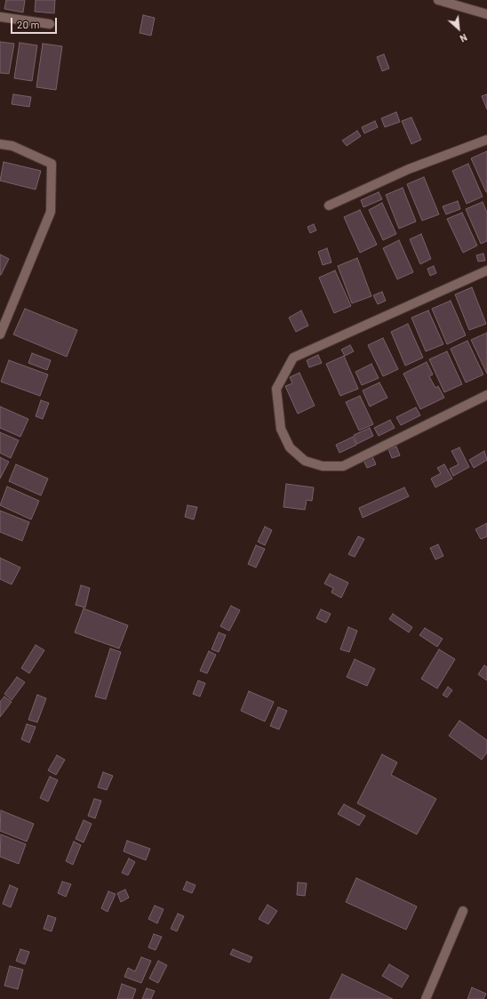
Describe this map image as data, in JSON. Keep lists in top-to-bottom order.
{
  "scale_bar": "20 m",
  "north": "bottom right"
}
